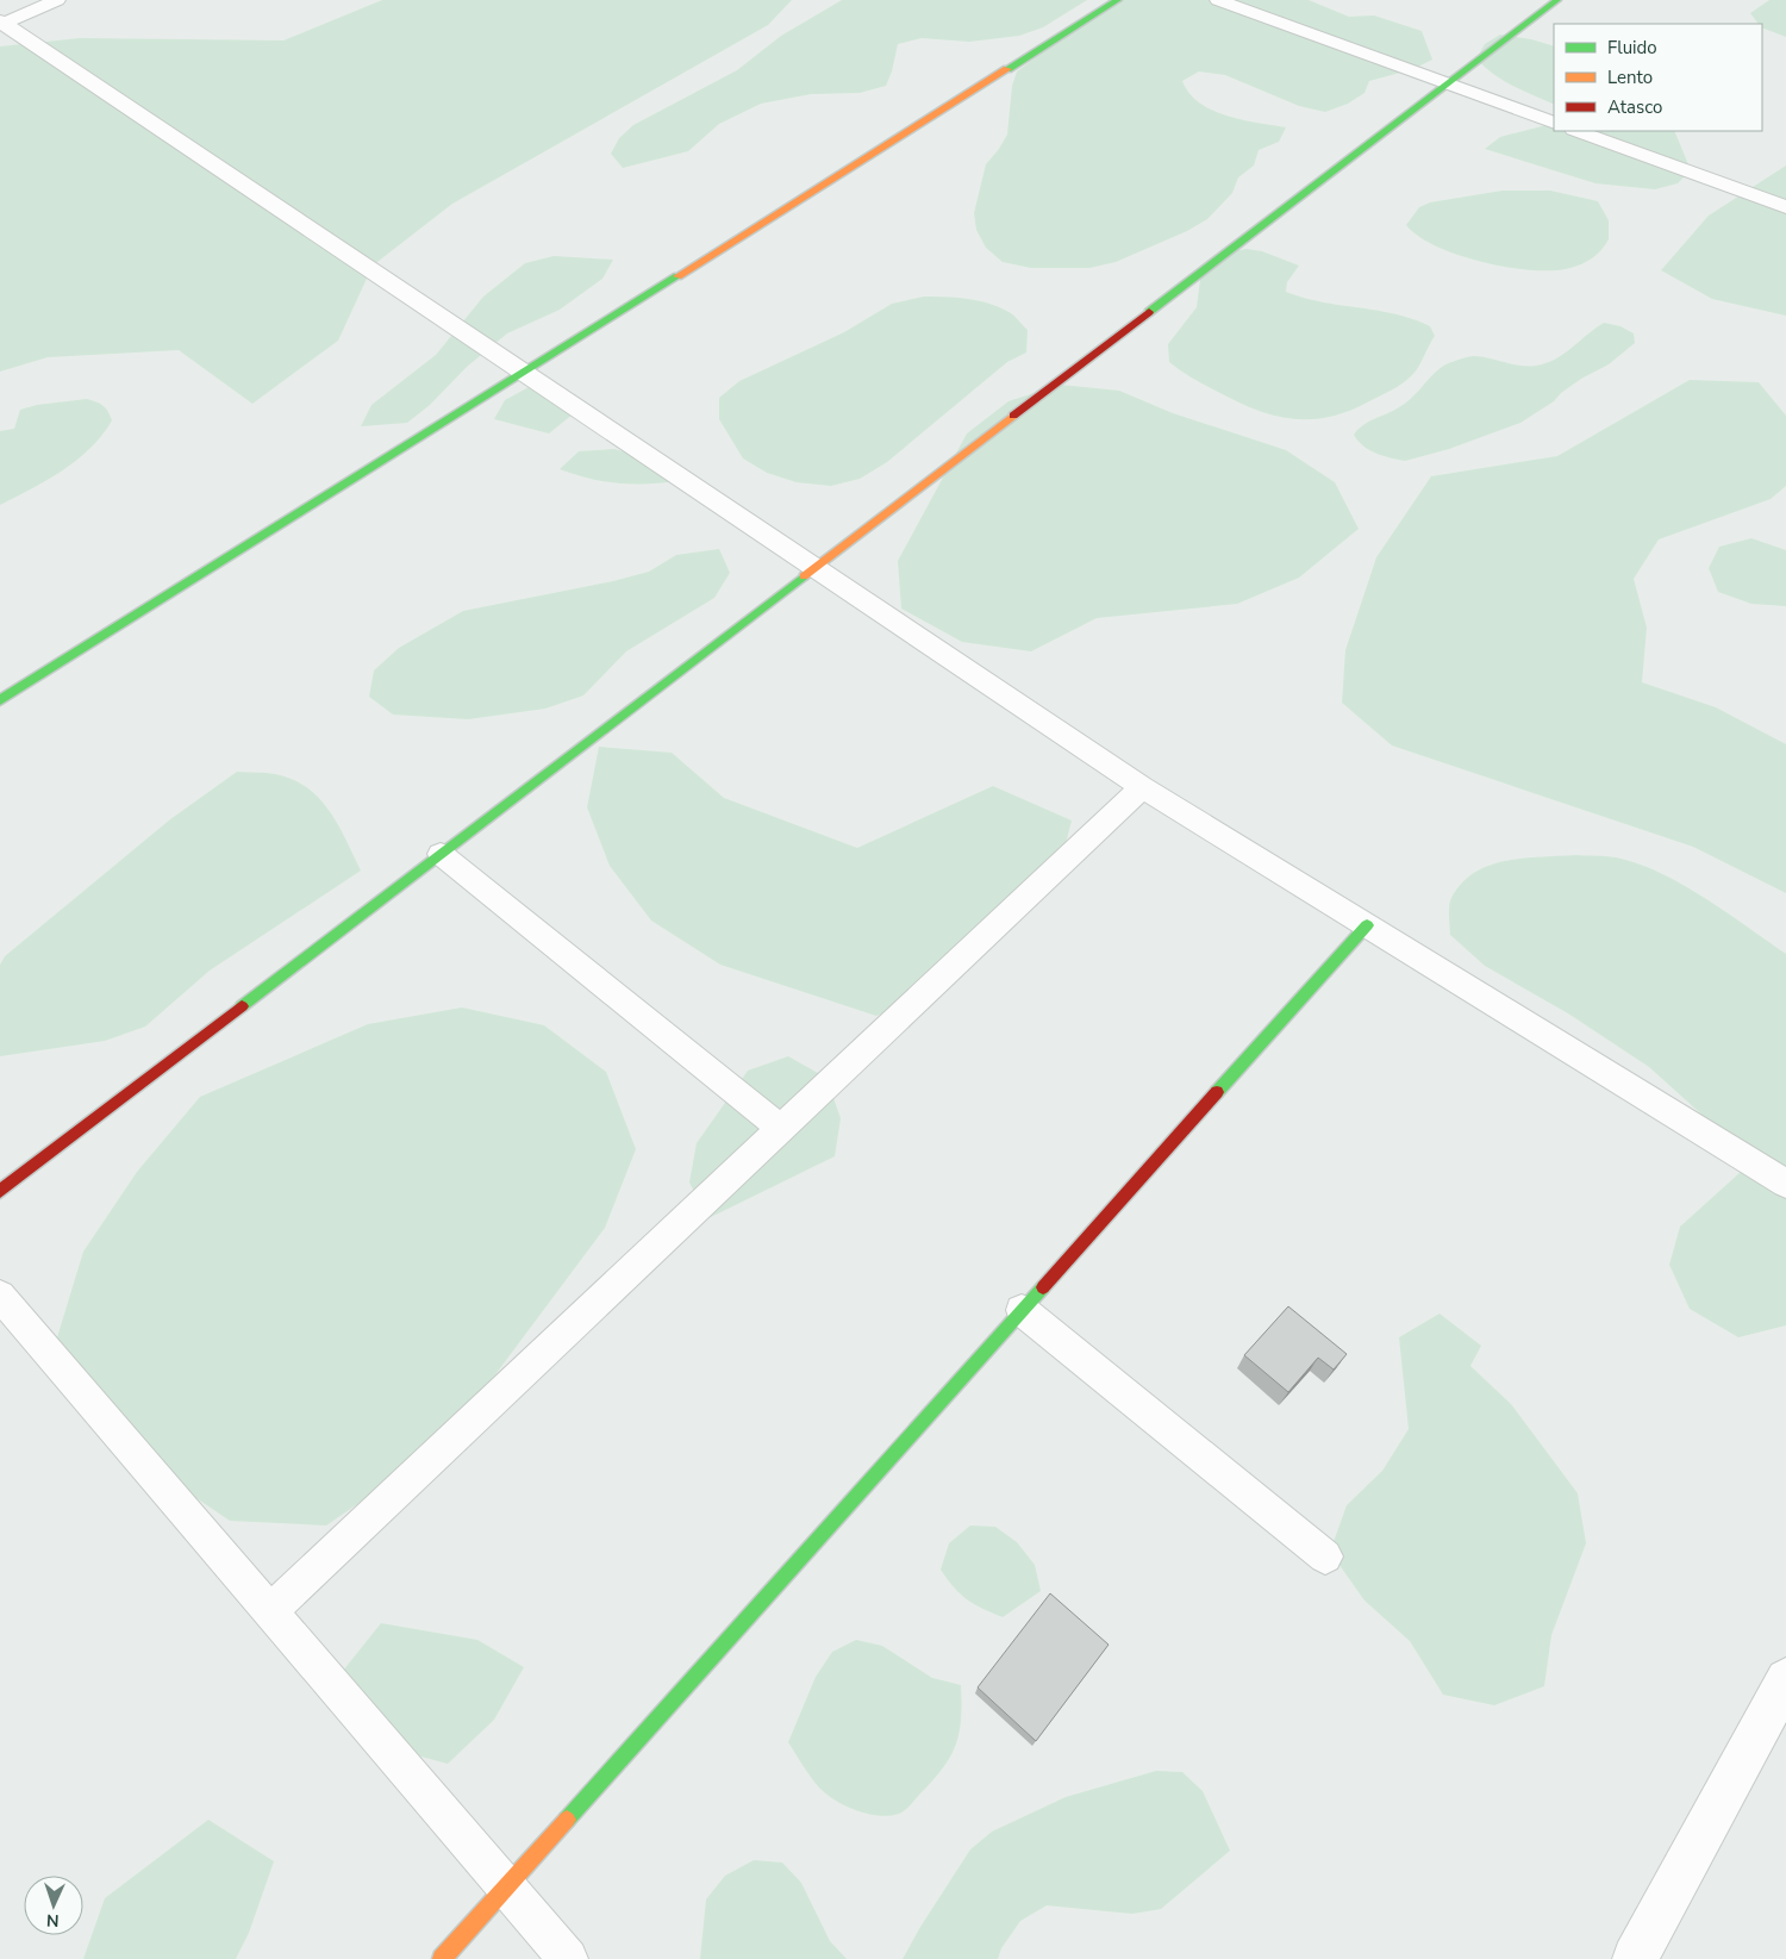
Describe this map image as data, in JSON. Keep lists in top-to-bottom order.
{
  "legend": ["Fluido", "Lento", "Atasco"],
  "north": "bottom"
}
